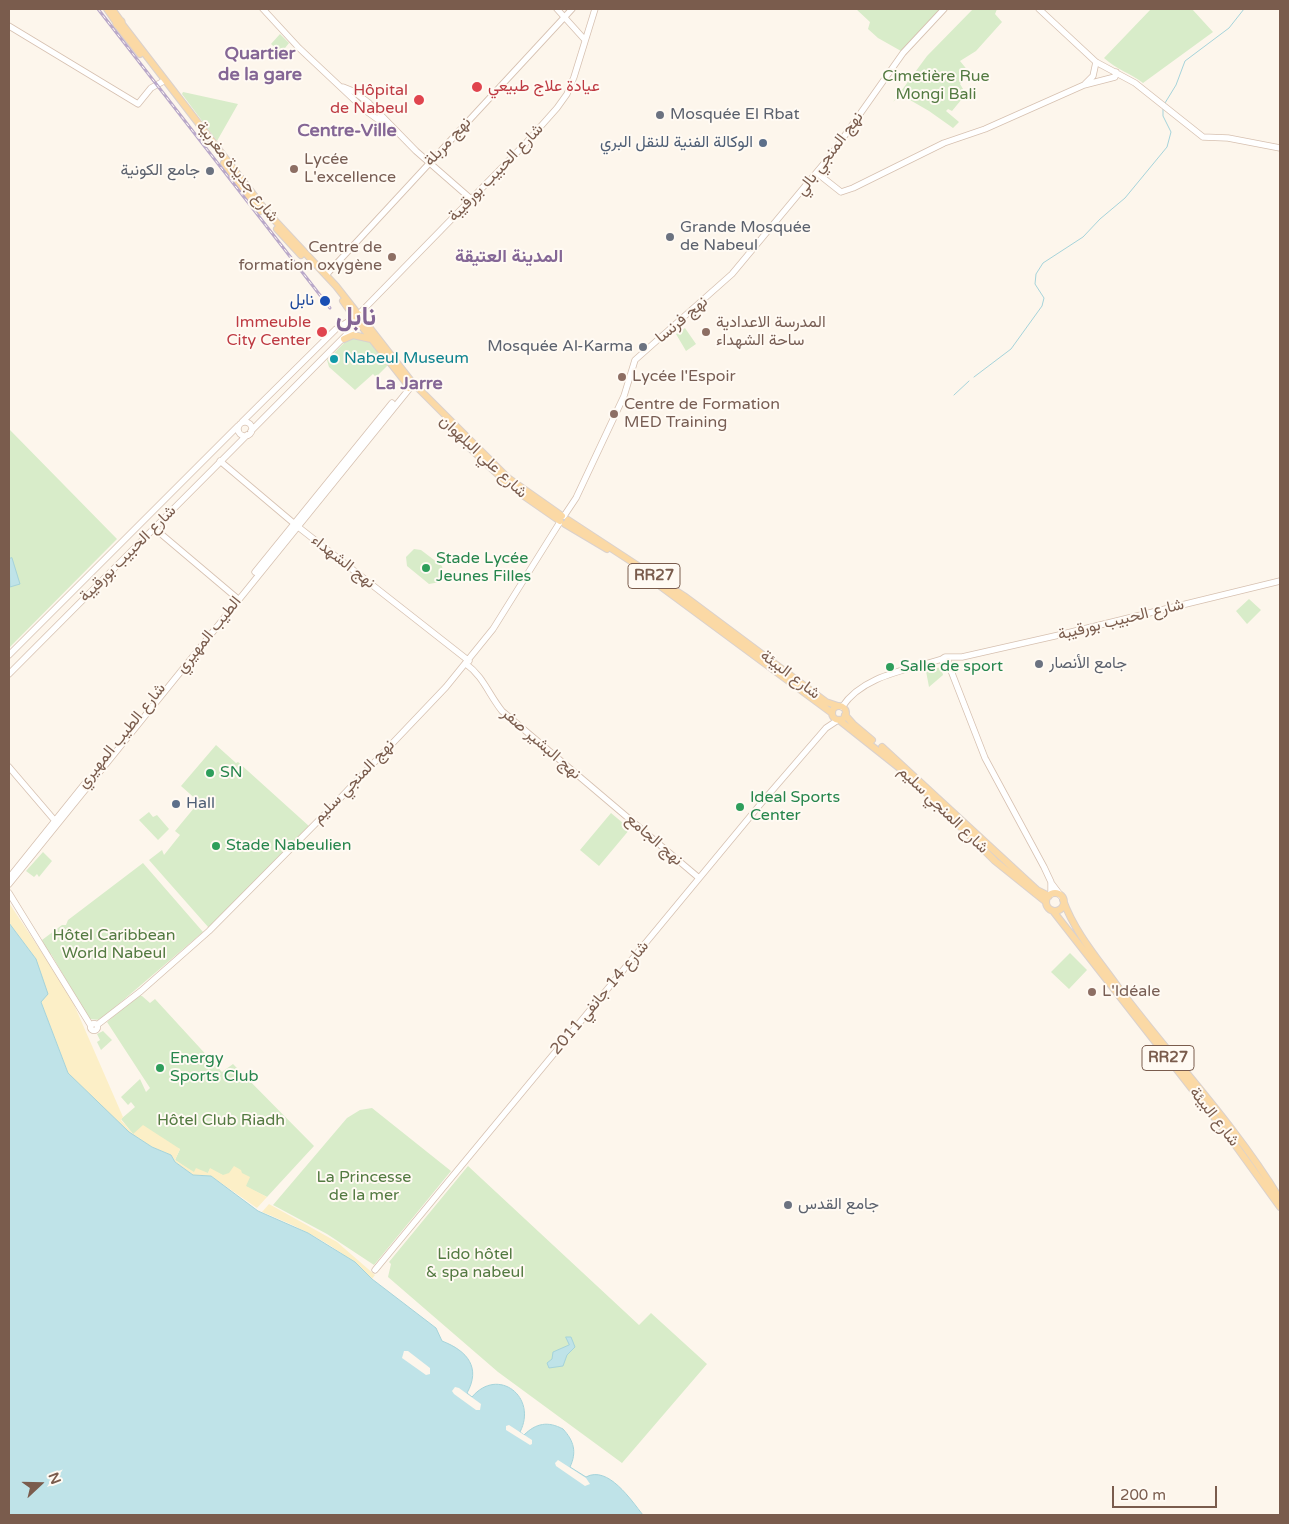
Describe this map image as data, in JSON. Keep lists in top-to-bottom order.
{
  "streets": {
    "main road": [
      "شارع جديدة مغربية",
      "شارع علي البلهوان",
      "RR27",
      "شارع البيئة",
      "شارع المنجي سليم"
    ],
    "street": [
      "نهج مربلة",
      "نهج المنجي بالي",
      "شارع الحبيب بورقيبة",
      "نهج فرنسا",
      "نهج الشهداء",
      "شارع الطيب المهيري",
      "نهج البشير صفر",
      "نهج المنجي سليم",
      "نهج الجامع",
      "شارع 14 جانفي 2011"
    ]
  },
  "crossings": [
    ["نهج مربلة", "شارع جديدة مغربية"],
    ["نهج المنجي بالي", "نهج فرنسا"],
    ["شارع جديدة مغربية", "شارع الحبيب بورقيبة"],
    ["شارع جديدة مغربية", "شارع علي البلهوان"],
    ["شارع الحبيب بورقيبة", "شارع علي البلهوان"],
    ["شارع الحبيب بورقيبة", "نهج الشهداء"],
    ["شارع الحبيب بورقيبة", "شارع البيئة"],
    ["شارع الحبيب بورقيبة", "شارع المنجي سليم"],
    ["نهج فرنسا", "نهج المنجي سليم"],
    ["شارع علي البلهوان", "شارع البيئة"],
    ["شارع علي البلهوان", "شارع الطيب المهيري"],
    ["شارع علي البلهوان", "نهج المنجي سليم"],
    ["نهج الشهداء", "شارع الطيب المهيري"],
    ["نهج الشهداء", "نهج البشير صفر"],
    ["نهج الشهداء", "نهج المنجي سليم"],
    ["RR27", "شارع البيئة"],
    ["RR27", "شارع المنجي سليم"],
    ["شارع البيئة", "شارع المنجي سليم"],
    ["نهج البشير صفر", "نهج المنجي سليم"],
    ["نهج البشير صفر", "نهج الجامع"],
    ["نهج الجامع", "شارع 14 جانفي 2011"]
  ],
  "districts": [
    "Quartier de la gare",
    "Centre-Ville",
    "المدينة العتيقة",
    "نابل",
    "La Jarre"
  ],
  "parks": [
    "Cimetière Rue Mongi Bali",
    "Hôtel Caribbean World Nabeul",
    "Hôtel Club Riadh",
    "La Princesse de la mer",
    "Lido hôtel & spa nabeul"
  ],
  "places": [
    "عيادة علاج طبيعي",
    "Hôpital de Nabeul",
    "Mosquée El Rbat",
    "الوكالة الفنية للنقل البري",
    "Lycée L'excellence",
    "جامع الكونية",
    "Grande Mosquée de Nabeul",
    "Centre de formation oxygène",
    "نابل",
    "Immeuble City Center",
    "المدرسة الاعدادية ساحة الشهداء",
    "Mosquée Al-Karma",
    "Nabeul Museum",
    "Lycée l'Espoir",
    "Centre de Formation MED Training",
    "Stade Lycée Jeunes Filles",
    "جامع الأنصار",
    "Salle de sport",
    "SN",
    "Hall",
    "Ideal Sports Center",
    "Stade Nabeulien",
    "L'Idéale",
    "Energy Sports Club",
    "جامع القدس"
  ],
  "scale_bar": "200 m",
  "north": "right"
}
